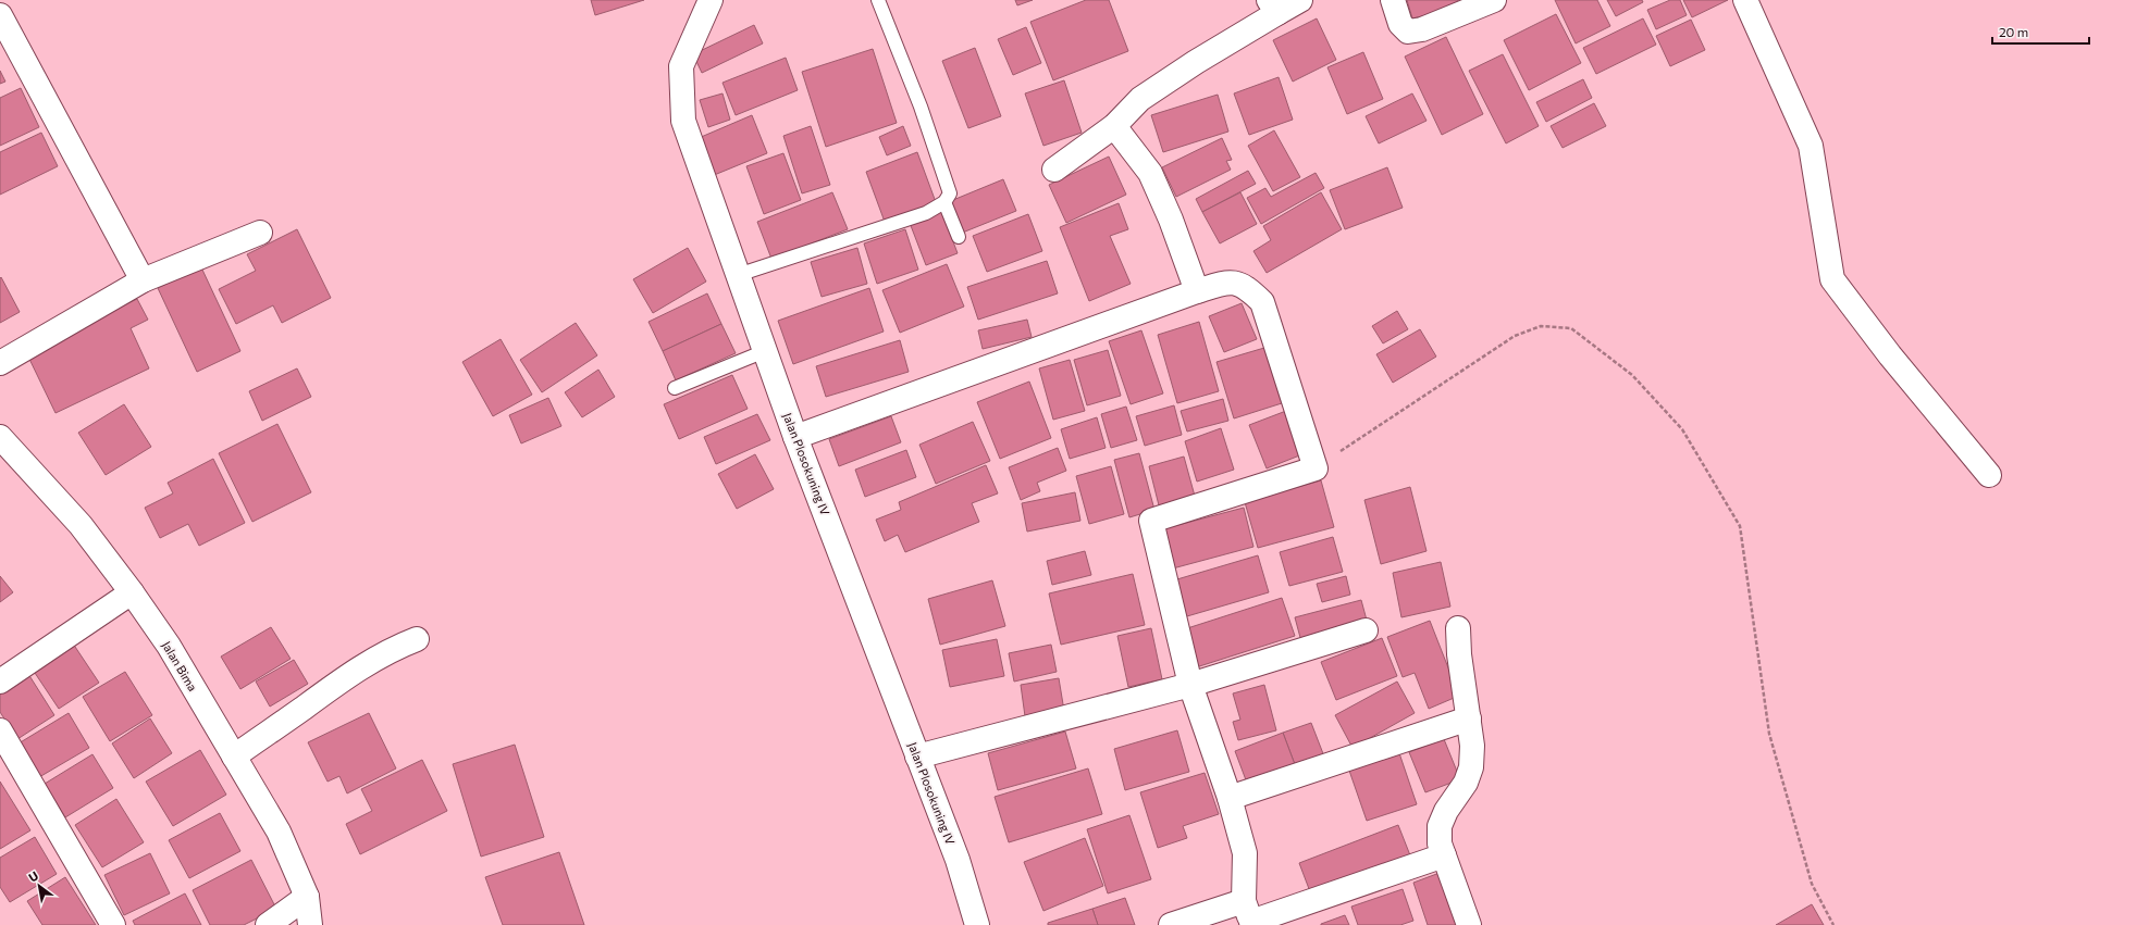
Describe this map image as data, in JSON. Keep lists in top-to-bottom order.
{
  "streets": {
    "street": ["Jalan Plosokuning IV", "Jalan Bima"]
  },
  "scale_bar": "20 m",
  "north": "top left"
}
